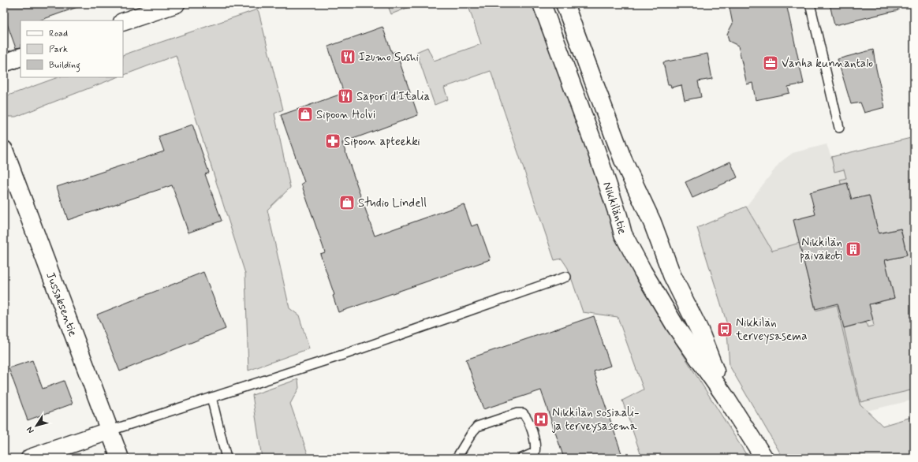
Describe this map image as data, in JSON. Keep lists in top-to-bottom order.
{
  "streets": {
    "street": ["Nikkiläntie", "Jussaksentie"]
  },
  "places": {
    "restaurant": ["Izumo Sushi", "Sapori d'Italia"],
    "office": ["Vanha kunnantalo"],
    "shop": ["Sipoon Holvi", "Studio Lindell"],
    "pharmacy": ["Sipoon apteekki"],
    "building": ["Nikkilän päiväkoti"],
    "bus stop": ["Nikkilän terveysasema"],
    "hospital": ["Nikkilän sosiaali- ja terveysasema"]
  },
  "legend": ["Road", "Park", "Building"],
  "north": "bottom left"
}
